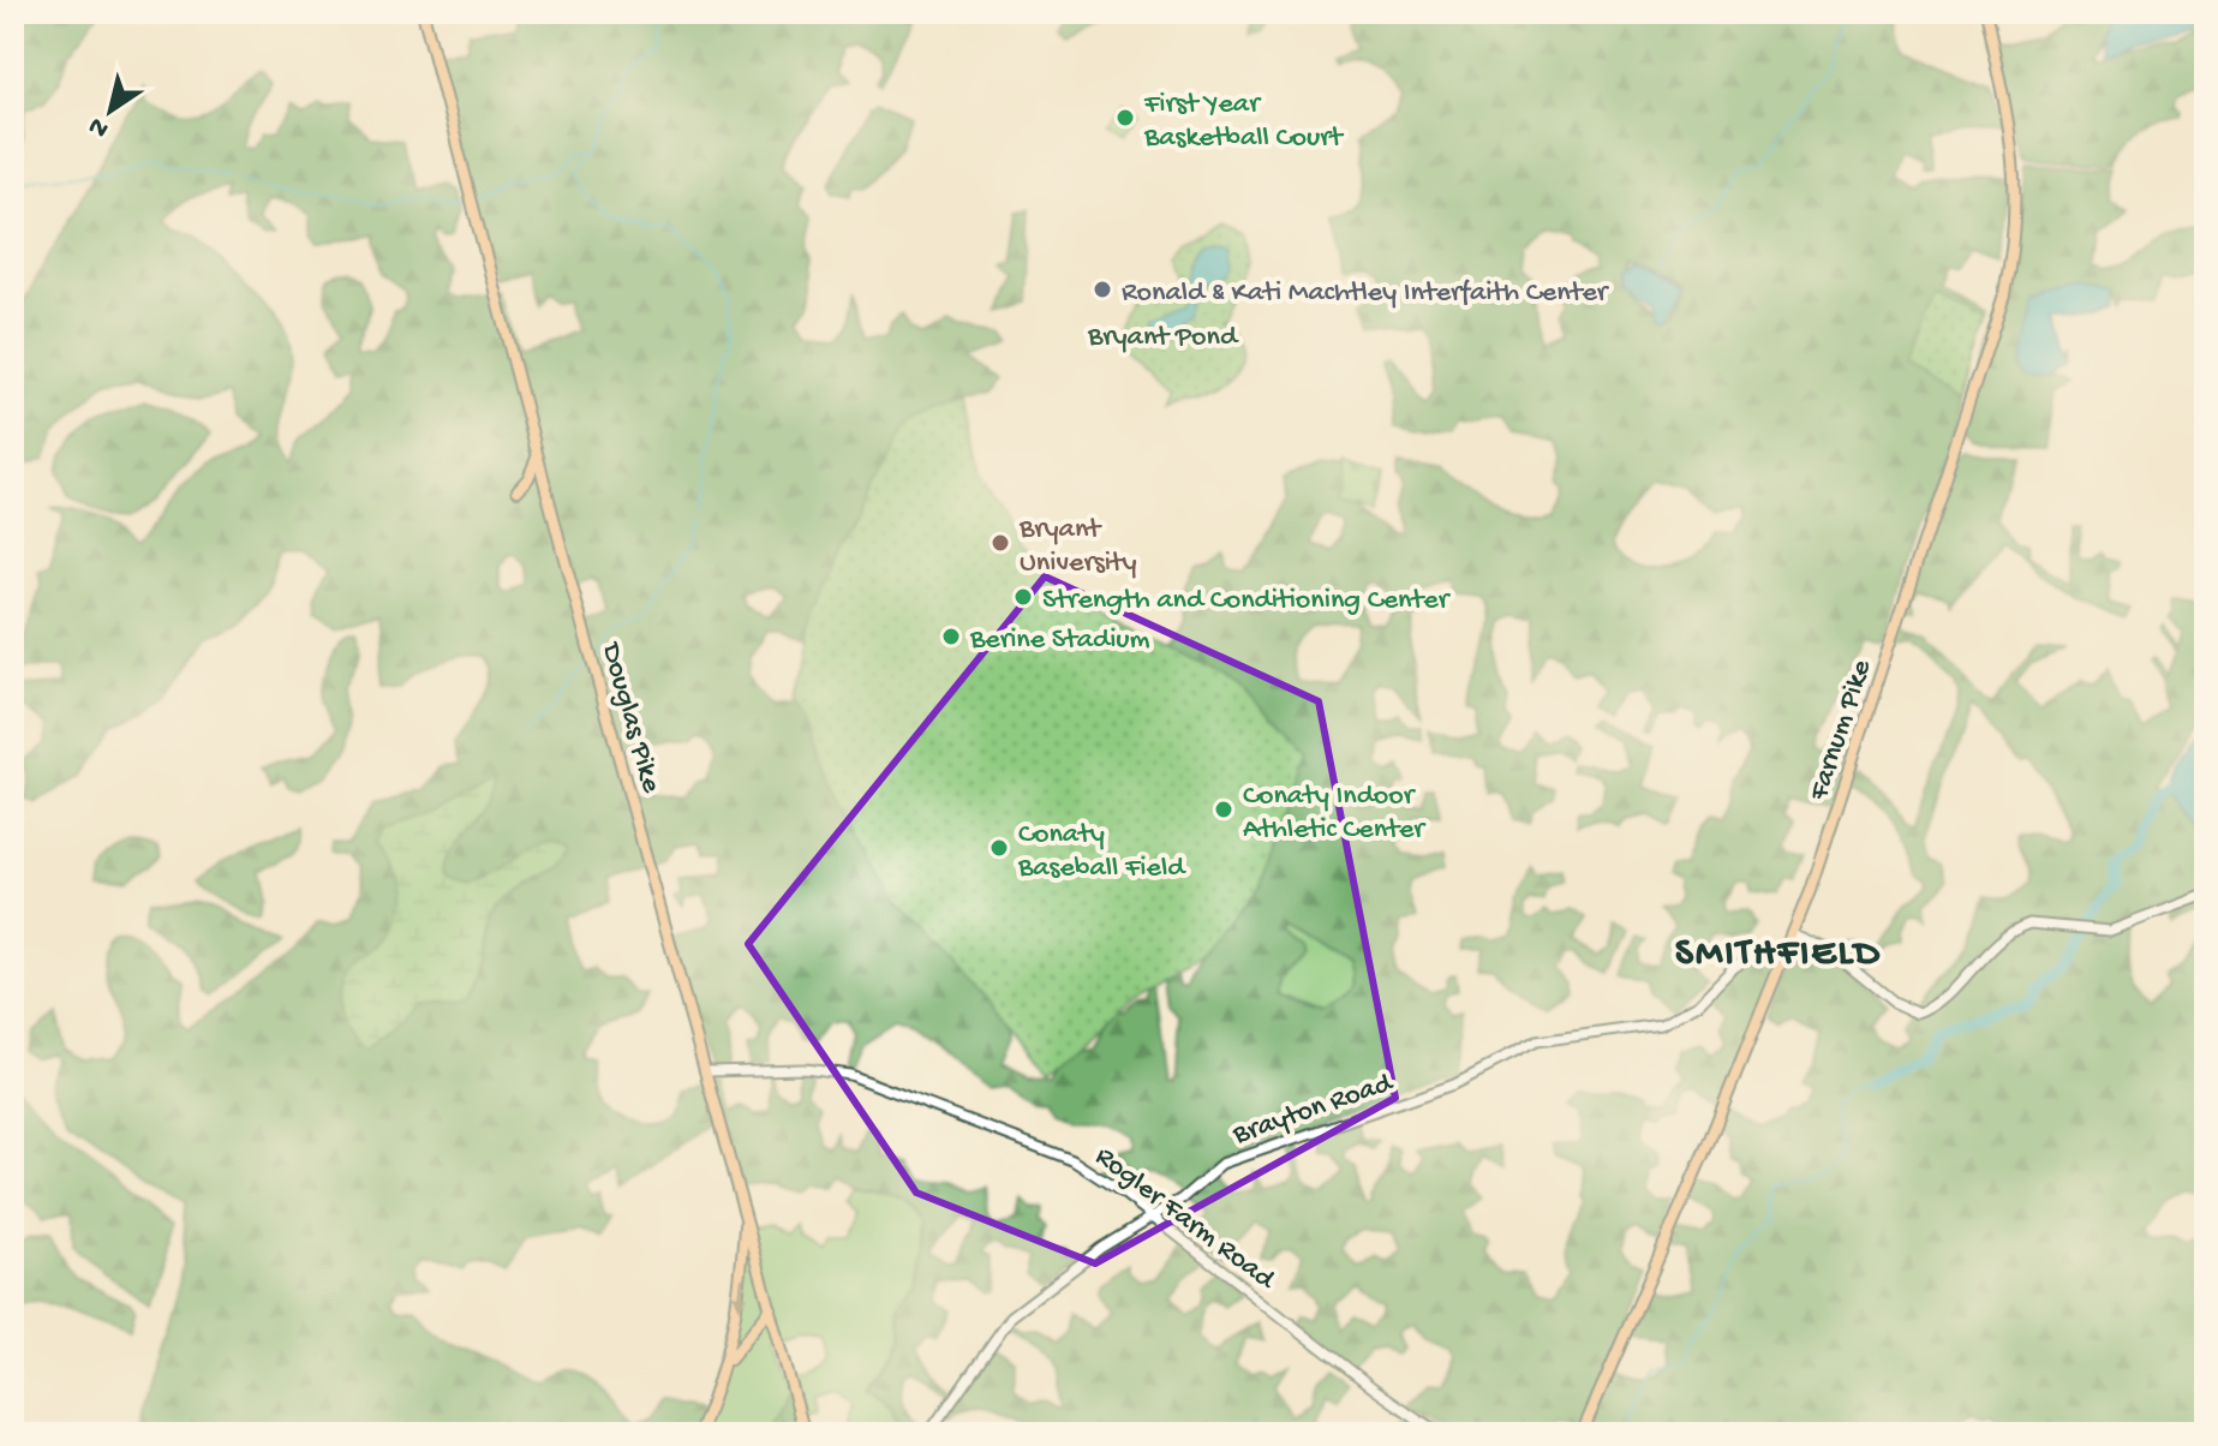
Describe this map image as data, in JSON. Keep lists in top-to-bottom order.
{
  "streets": {
    "main road": ["Douglas Pike", "Farnum Pike"],
    "street": ["Brayton Road", "Rogler Farm Road"]
  },
  "crossings": [
    ["Douglas Pike", "Rogler Farm Road"],
    ["Farnum Pike", "Brayton Road"],
    ["Brayton Road", "Rogler Farm Road"]
  ],
  "districts": ["SMITHFIELD"],
  "parks": ["Bryant Pond"],
  "places": [
    "First Year Basketball Court",
    "Ronald & Kati Machtley Interfaith Center",
    "Bryant University",
    "Strength and Conditioning Center",
    "Berine Stadium",
    "Conaty Indoor Athletic Center",
    "Conaty Baseball Field"
  ],
  "north": "bottom left"
}
